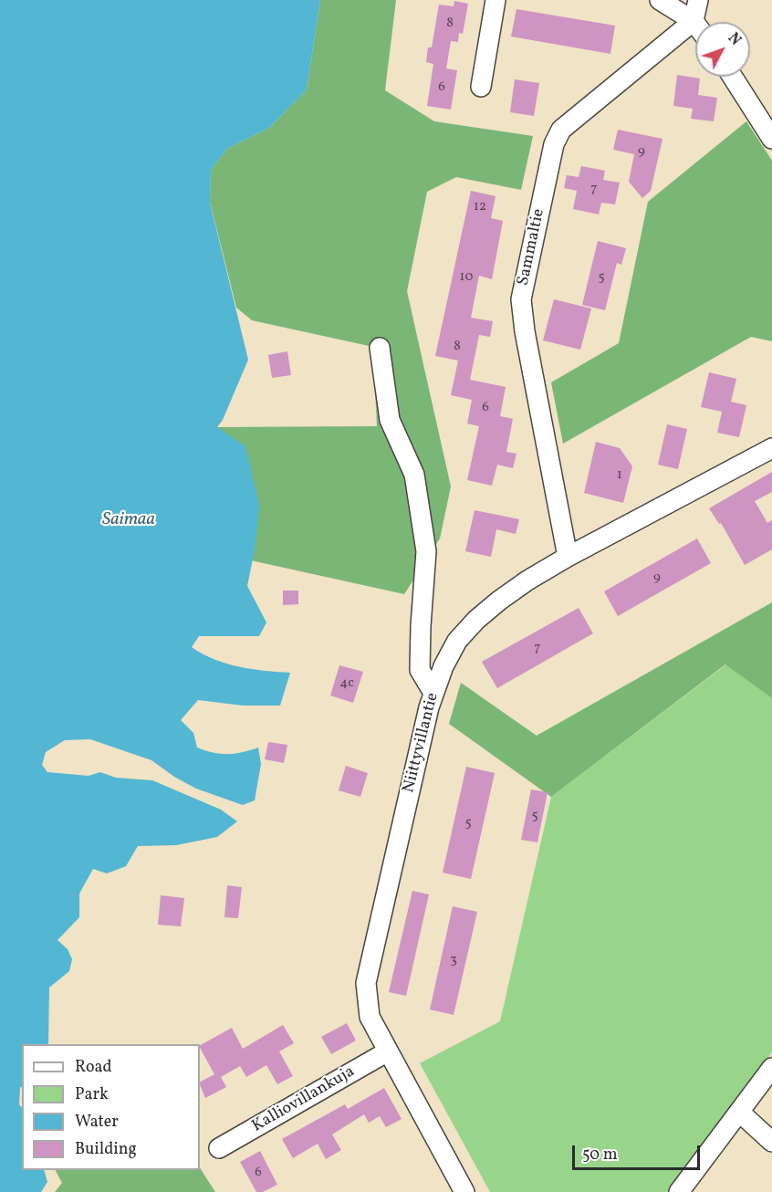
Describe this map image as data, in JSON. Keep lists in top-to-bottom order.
{
  "streets": {
    "street": ["Sammaltie", "Niittyvillantie", "Kalliovillankuja"]
  },
  "crossings": [
    ["Sammaltie", "Niittyvillantie"],
    ["Niittyvillantie", "Kalliovillankuja"]
  ],
  "water": ["Saimaa"],
  "house_numbers": [
    "8",
    "6",
    "9",
    "7",
    "12",
    "10",
    "5",
    "8",
    "6",
    "1",
    "9",
    "7",
    "4c",
    "5",
    "5",
    "3",
    "6"
  ],
  "legend": [
    "Road",
    "Park",
    "Water",
    "Building"
  ],
  "scale_bar": "50 m",
  "north": "top right"
}
